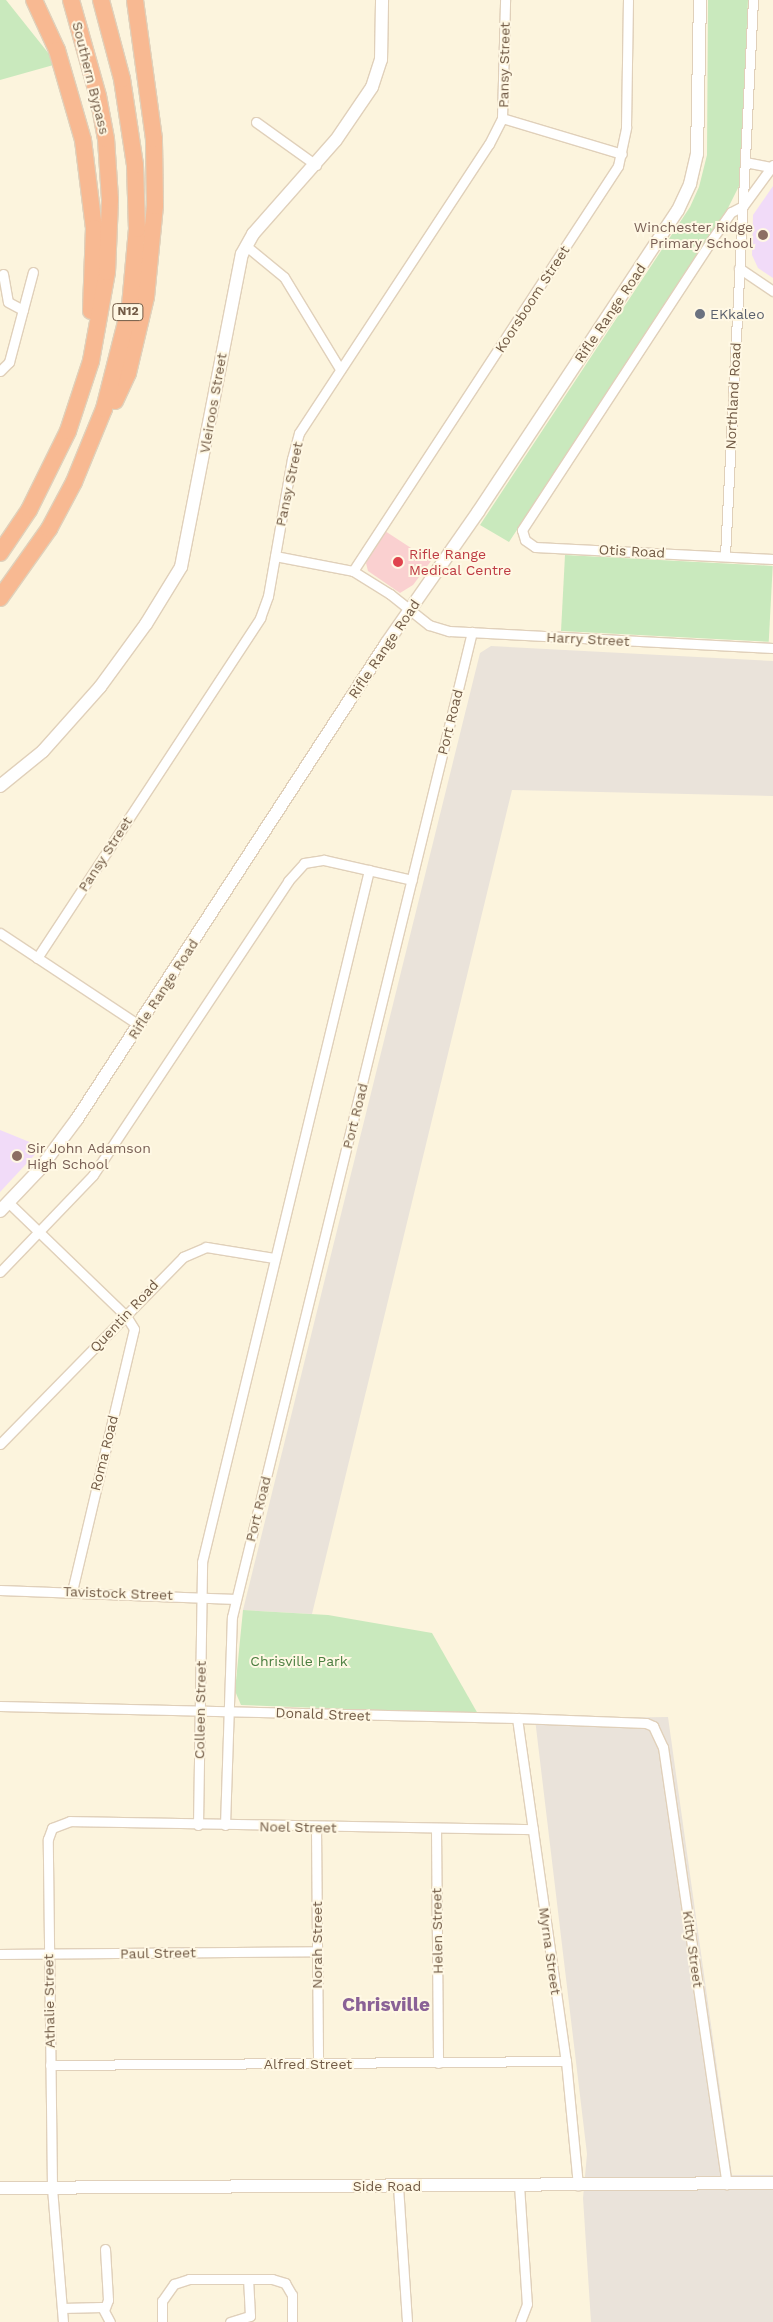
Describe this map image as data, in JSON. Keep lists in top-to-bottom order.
{
  "streets": {
    "highway": ["Southern Bypass", "N12"],
    "street": [
      "Pansy Street",
      "Koorsboom Street",
      "Rifle Range Road",
      "Northland Road",
      "Vleiroos Street",
      "Otis Road",
      "Harry Street",
      "Port Road",
      "Quentin Road",
      "Roma Road",
      "Tavistock Street",
      "Colleen Street",
      "Donald Street",
      "Noel Street",
      "Helen Street",
      "Norah Street",
      "Kitty Street",
      "Myrna Street",
      "Paul Street",
      "Athalie Street",
      "Alfred Street",
      "Side Road"
    ]
  },
  "crossings": [
    ["Koorsboom Street", "Harry Street"],
    ["Rifle Range Road", "Harry Street"],
    ["Northland Road", "Otis Road"],
    ["Harry Street", "Port Road"],
    ["Port Road", "Tavistock Street"],
    ["Port Road", "Colleen Street"],
    ["Quentin Road", "Roma Road"],
    ["Roma Road", "Tavistock Street"],
    ["Tavistock Street", "Colleen Street"],
    ["Colleen Street", "Donald Street"],
    ["Colleen Street", "Noel Street"],
    ["Donald Street", "Kitty Street"],
    ["Donald Street", "Myrna Street"],
    ["Noel Street", "Helen Street"],
    ["Noel Street", "Norah Street"],
    ["Noel Street", "Myrna Street"],
    ["Noel Street", "Athalie Street"],
    ["Helen Street", "Alfred Street"],
    ["Norah Street", "Paul Street"],
    ["Norah Street", "Alfred Street"],
    ["Kitty Street", "Side Road"],
    ["Myrna Street", "Alfred Street"],
    ["Myrna Street", "Side Road"],
    ["Paul Street", "Athalie Street"],
    ["Athalie Street", "Alfred Street"],
    ["Athalie Street", "Side Road"]
  ],
  "districts": ["Chrisville"],
  "parks": ["Chrisville Park"],
  "places": [
    "Winchester Ridge Primary School",
    "EKkaleo",
    "Rifle Range Medical Centre",
    "Sir John Adamson High School"
  ]
}
